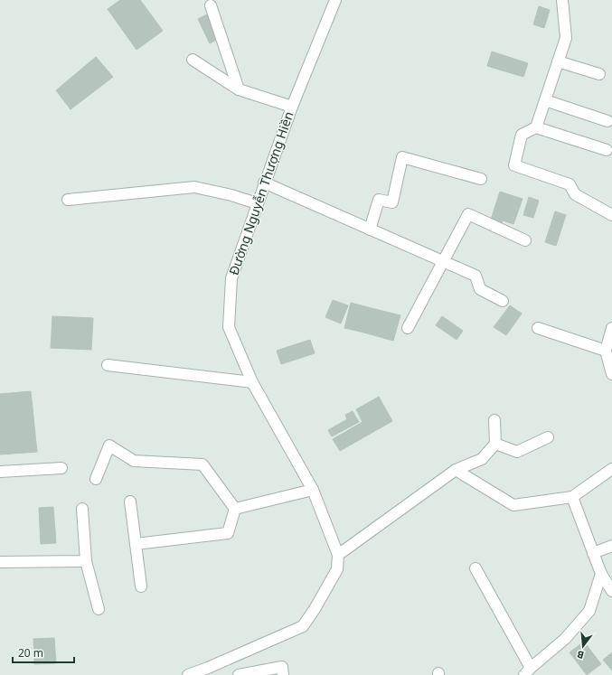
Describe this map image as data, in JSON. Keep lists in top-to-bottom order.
{
  "streets": {
    "street": ["Đường Nguyễn Thượng Hiền"]
  },
  "scale_bar": "20 m",
  "north": "bottom"
}
